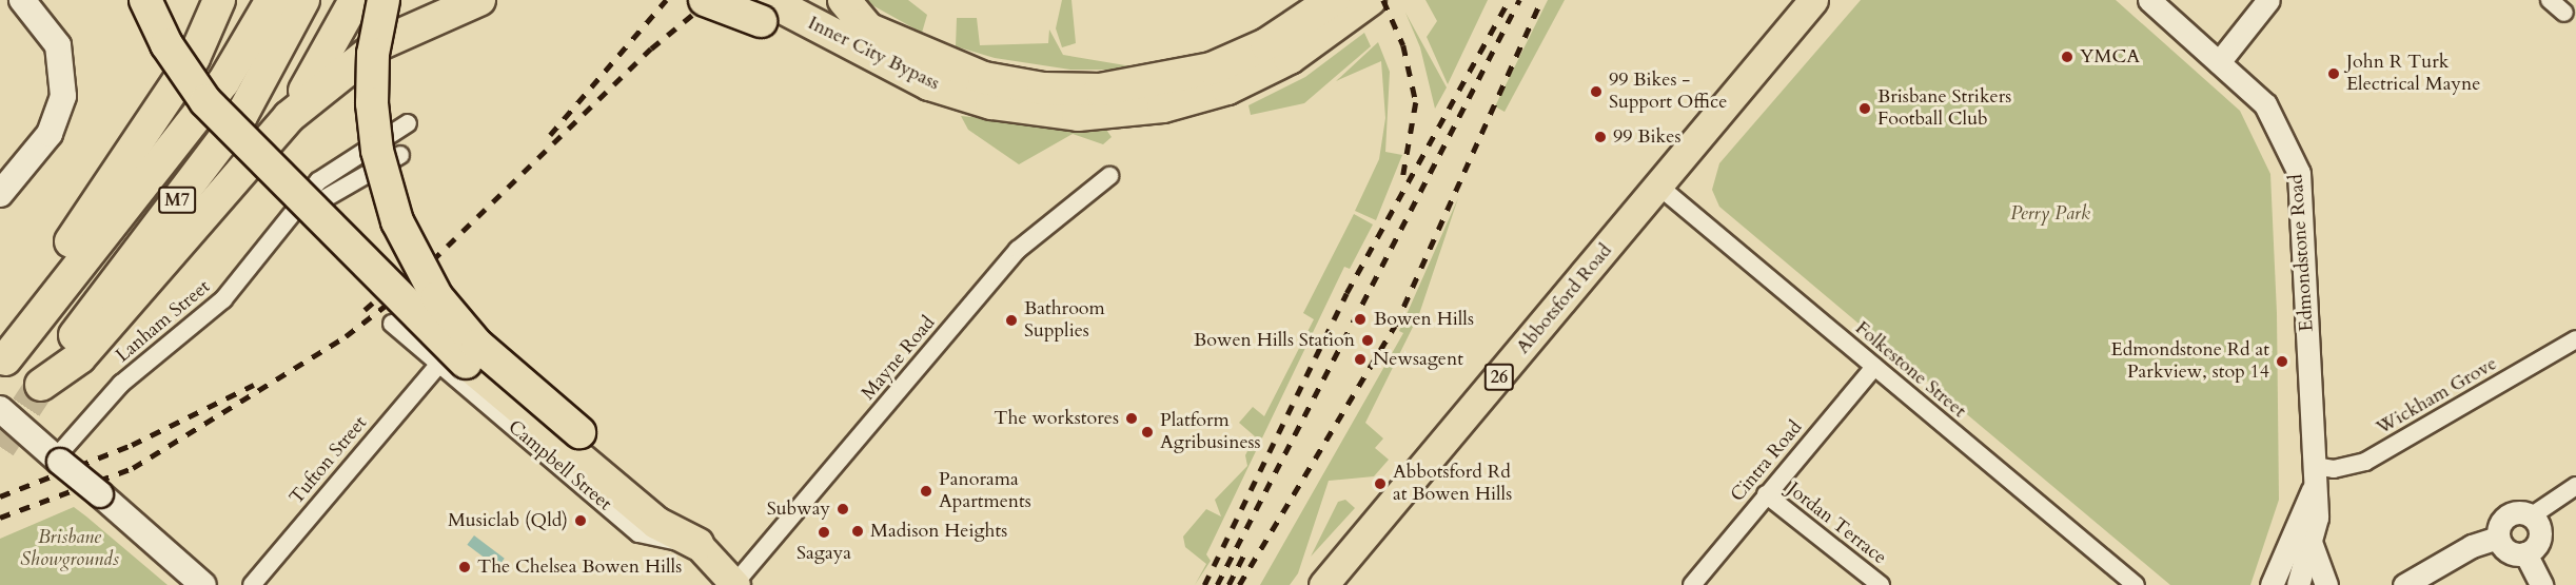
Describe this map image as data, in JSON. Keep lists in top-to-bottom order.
{
  "streets": {
    "highway": ["Inner City Bypass", "M7"],
    "main road": ["Abbotsford Road", "26"],
    "street": [
      "Edmondstone Road",
      "Lanham Street",
      "Mayne Road",
      "Folkestone Street",
      "Wickham Grove",
      "Tufton Street",
      "Cintra Road",
      "Campbell Street",
      "Jordan Terrace"
    ]
  },
  "crossings": [
    ["Edmondstone Road", "Wickham Grove"],
    ["Abbotsford Road", "Folkestone Street"],
    ["Folkestone Street", "Cintra Road"],
    ["Tufton Street", "Campbell Street"],
    ["Cintra Road", "Jordan Terrace"]
  ],
  "parks": ["Perry Park", "Brisbane Showgrounds"],
  "places": [
    "YMCA",
    "John R Turk Electrical Mayne",
    "99 Bikes - Support Office",
    "Brisbane Strikers Football Club",
    "99 Bikes",
    "Bowen Hills",
    "Bathroom Supplies",
    "Bowen Hills Station",
    "Newsagent",
    "Edmondstone Rd at Parkview, stop 14",
    "The workstores",
    "Platform Agribusiness",
    "Abbotsford Rd at Bowen Hills",
    "Panorama Apartments",
    "Subway",
    "Musiclab (Qld)",
    "Madison Heights",
    "Sagaya",
    "The Chelsea Bowen Hills"
  ]
}
